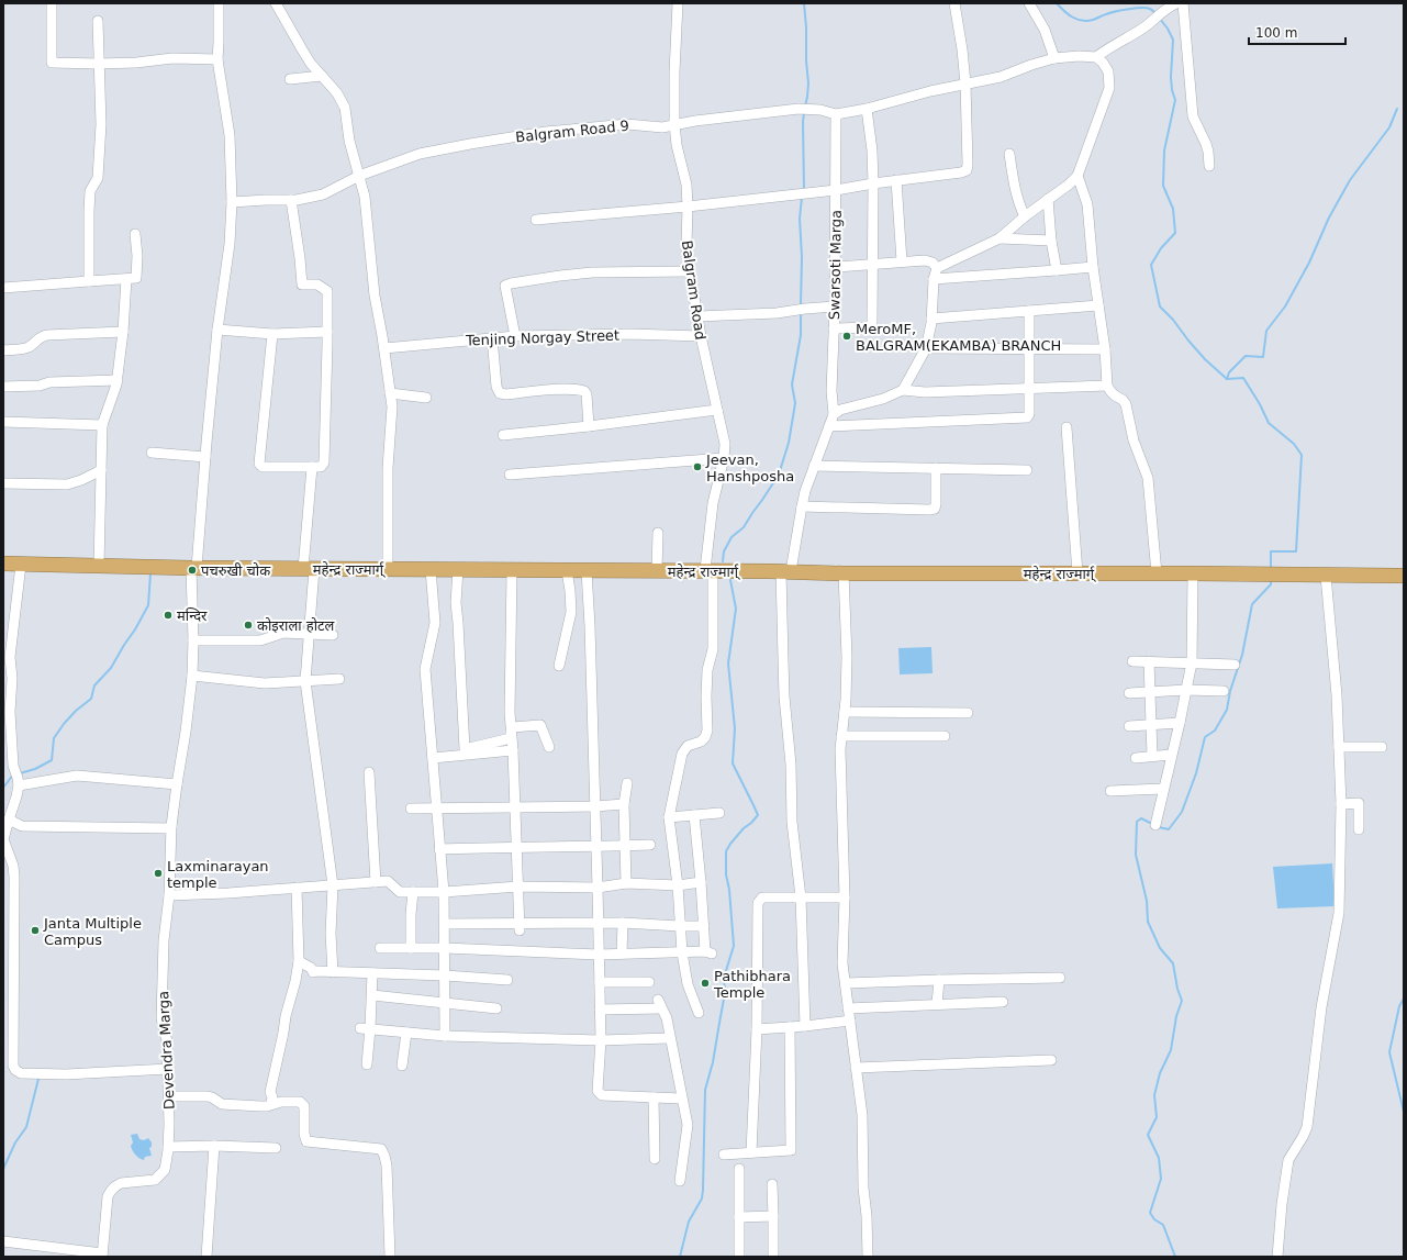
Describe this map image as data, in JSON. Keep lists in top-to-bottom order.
{
  "streets": {
    "highway": ["महेन्द्र राज्मार्ग्"],
    "street": [
      "Balgram Road 9",
      "Swarsoti Marga",
      "Balgram Road",
      "Tenjing Norgay Street",
      "Devendra Marga"
    ]
  },
  "crossings": [
    ["Balgram Road 9", "Swarsoti Marga"],
    ["Balgram Road 9", "Balgram Road"],
    ["Balgram Road 9", "Devendra Marga"],
    ["Balgram Road", "Tenjing Norgay Street"],
    ["Balgram Road", "महेन्द्र राज्मार्ग्"],
    ["महेन्द्र राज्मार्ग्", "Devendra Marga"]
  ],
  "places": [
    "MeroMF, BALGRAM(EKAMBA) BRANCH",
    "Jeevan, Hanshposha",
    "पचरुखी चोक",
    "मन्दिर",
    "कोइराला होटल",
    "Laxminarayan temple",
    "Janta Multiple Campus",
    "Pathibhara Temple"
  ],
  "scale_bar": "100 m"
}
